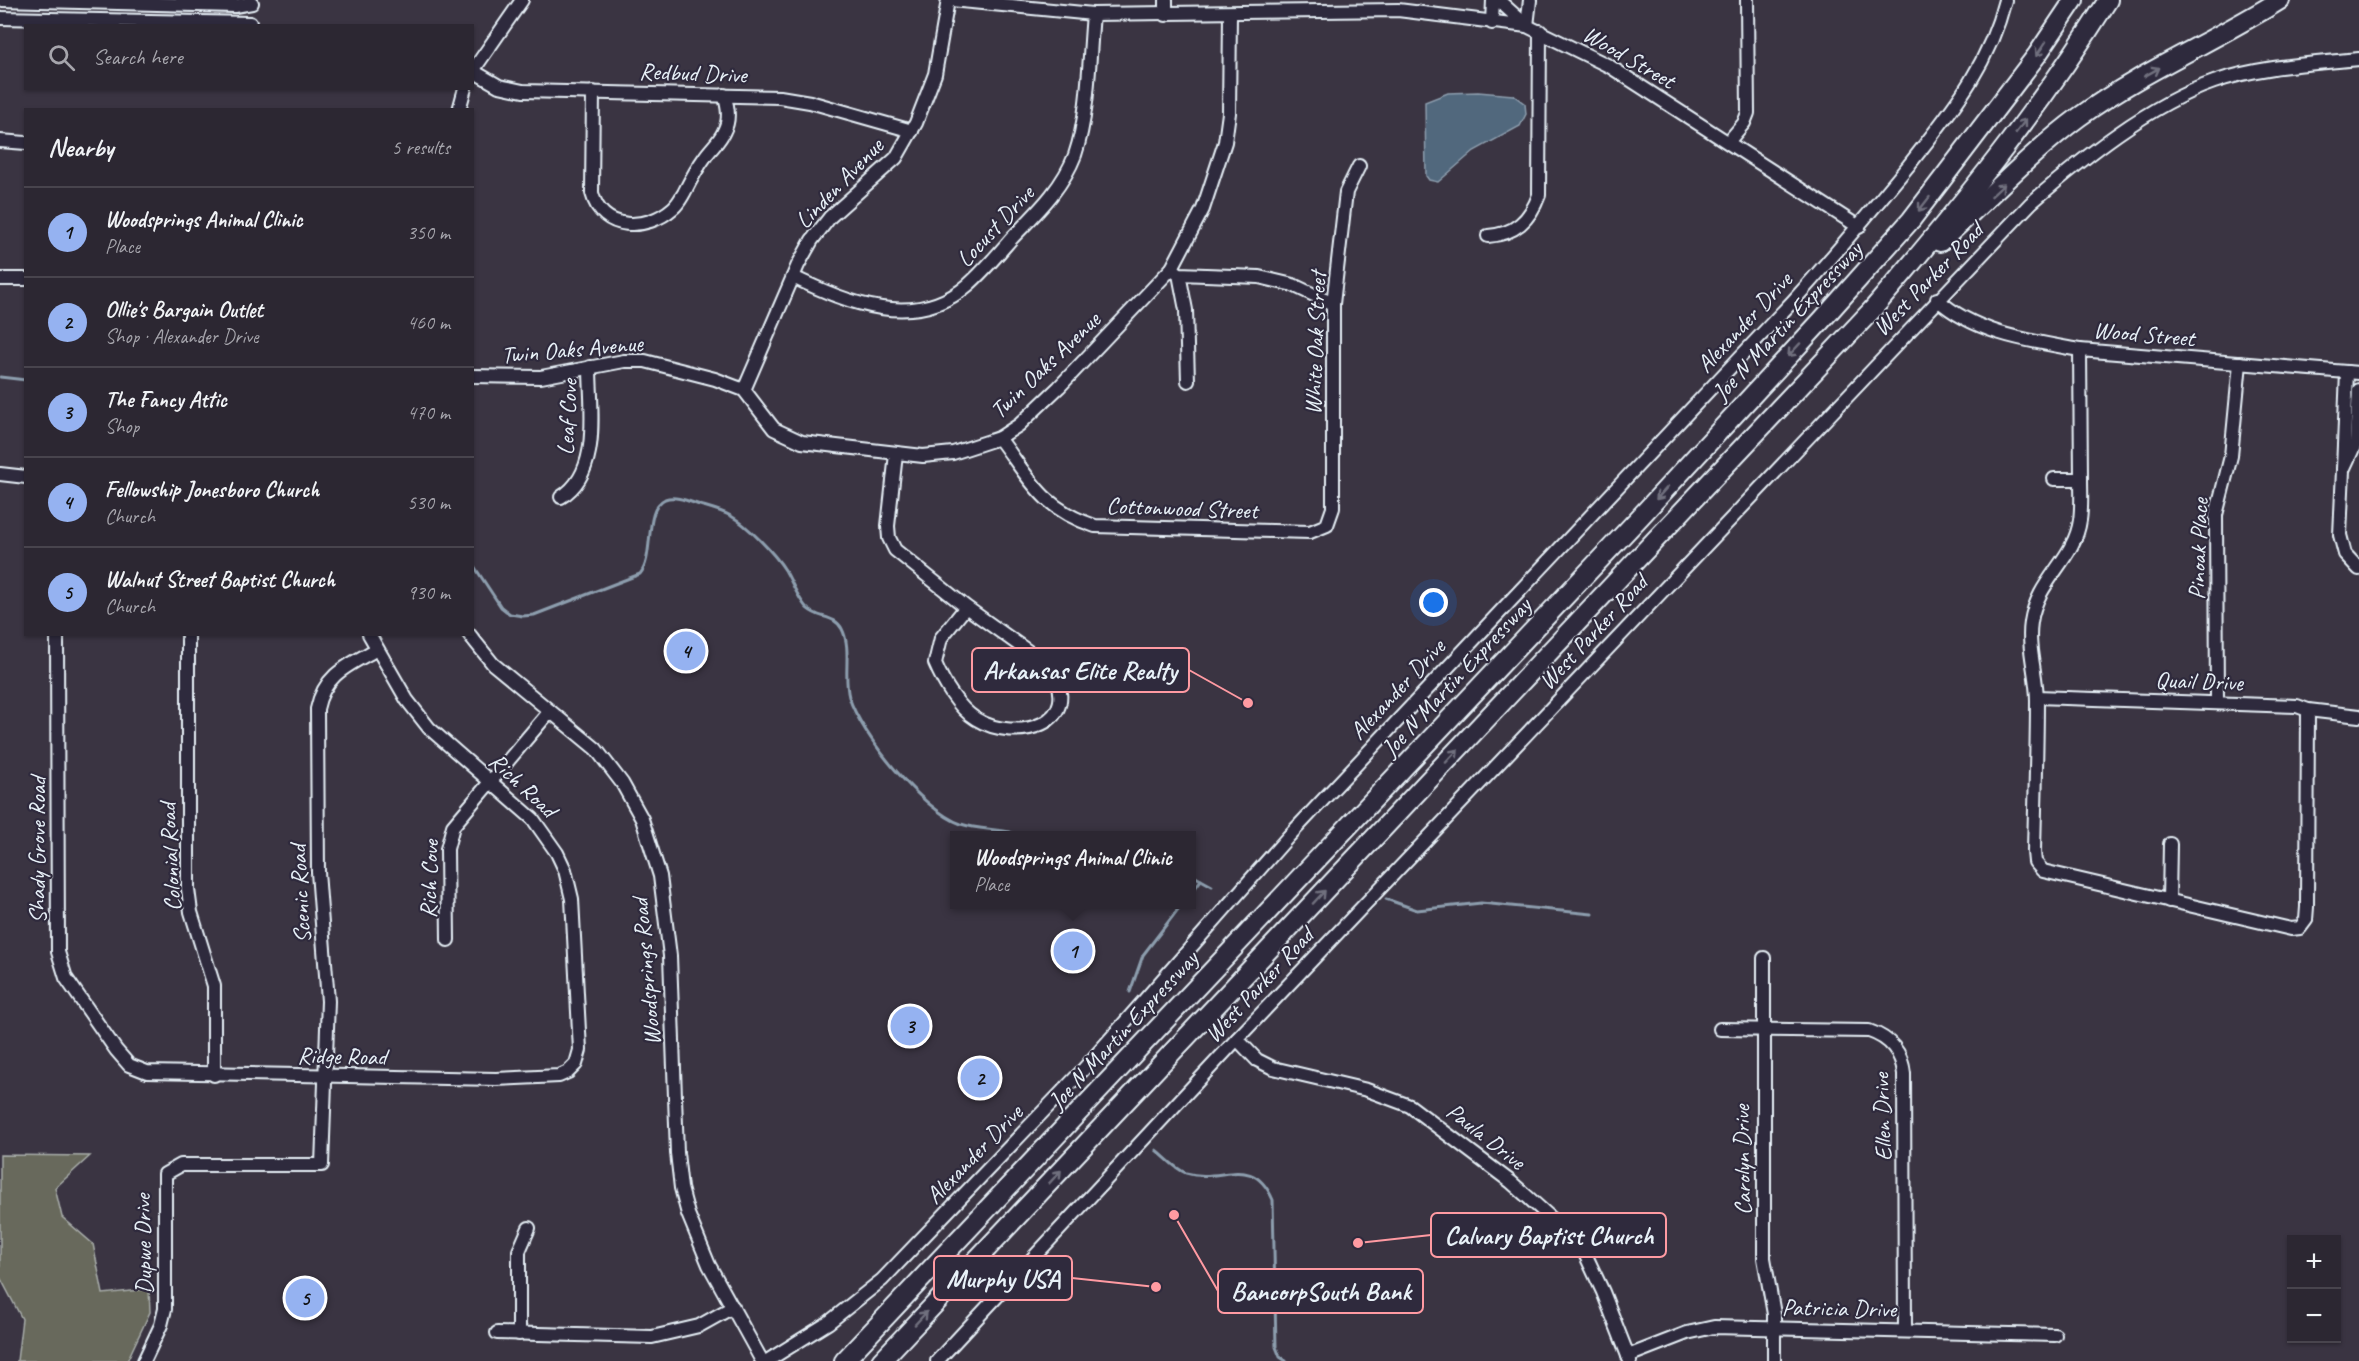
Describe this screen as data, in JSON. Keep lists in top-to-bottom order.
{
  "streets": {
    "highway": ["Joe N Martin Expressway"],
    "street": [
      "Wood Street",
      "Redbud Drive",
      "Linden Avenue",
      "Locust Drive",
      "West Parker Road",
      "Alexander Drive",
      "White Oak Street",
      "Twin Oaks Avenue",
      "Leaf Cove",
      "Cottonwood Street",
      "Pinoak Place",
      "Quail Drive",
      "Rich Road",
      "Shady Grove Road",
      "Colonial Road",
      "Rich Cove",
      "Scenic Road",
      "Woodsprings Road",
      "Ridge Road",
      "Ellen Drive",
      "Paula Drive",
      "Carolyn Drive",
      "Dupwe Drive",
      "Patricia Drive"
    ]
  },
  "crossings": [
    ["Wood Street", "Linden Avenue"],
    ["Wood Street", "Locust Drive"],
    ["Wood Street", "West Parker Road"],
    ["Wood Street", "Alexander Drive"],
    ["Wood Street", "Twin Oaks Avenue"],
    ["Wood Street", "Pinoak Place"],
    ["Redbud Drive", "Linden Avenue"],
    ["Linden Avenue", "Locust Drive"],
    ["Linden Avenue", "Twin Oaks Avenue"],
    ["West Parker Road", "Paula Drive"],
    ["Alexander Drive", "Woodsprings Road"],
    ["White Oak Street", "Cottonwood Street"],
    ["Twin Oaks Avenue", "Leaf Cove"],
    ["Twin Oaks Avenue", "Cottonwood Street"],
    ["Pinoak Place", "Quail Drive"],
    ["Rich Road", "Rich Cove"],
    ["Rich Road", "Scenic Road"],
    ["Rich Road", "Ridge Road"],
    ["Shady Grove Road", "Ridge Road"],
    ["Colonial Road", "Ridge Road"],
    ["Rich Cove", "Woodsprings Road"],
    ["Scenic Road", "Ridge Road"],
    ["Scenic Road", "Dupwe Drive"],
    ["Ellen Drive", "Carolyn Drive"],
    ["Ellen Drive", "Patricia Drive"],
    ["Paula Drive", "Patricia Drive"],
    ["Carolyn Drive", "Patricia Drive"]
  ],
  "places": [
    "Arkansas Elite Realty",
    "BancorpSouth Bank",
    "Calvary Baptist Church",
    "Murphy USA"
  ],
  "page": {
    "search": "Search here",
    "heading": ["Nearby", "5 results"],
    "list": [
      {
        "mark": "1",
        "name": "Woodsprings Animal Clinic",
        "note": "Place",
        "value": "350 m"
      },
      {
        "mark": "2",
        "name": "Ollie's Bargain Outlet",
        "note": "Shop · Alexander Drive",
        "value": "460 m"
      },
      {
        "mark": "3",
        "name": "The Fancy Attic",
        "note": "Shop",
        "value": "470 m"
      },
      {
        "mark": "4",
        "name": "Fellowship Jonesboro Church",
        "note": "Church",
        "value": "530 m"
      },
      {
        "mark": "5",
        "name": "Walnut Street Baptist Church",
        "note": "Church",
        "value": "930 m"
      }
    ],
    "pins": [
      "4",
      "1",
      "3",
      "2",
      "5"
    ],
    "popup": ["Woodsprings Animal Clinic", "Place"],
    "map_buttons": ["+", "−"]
  }
}
